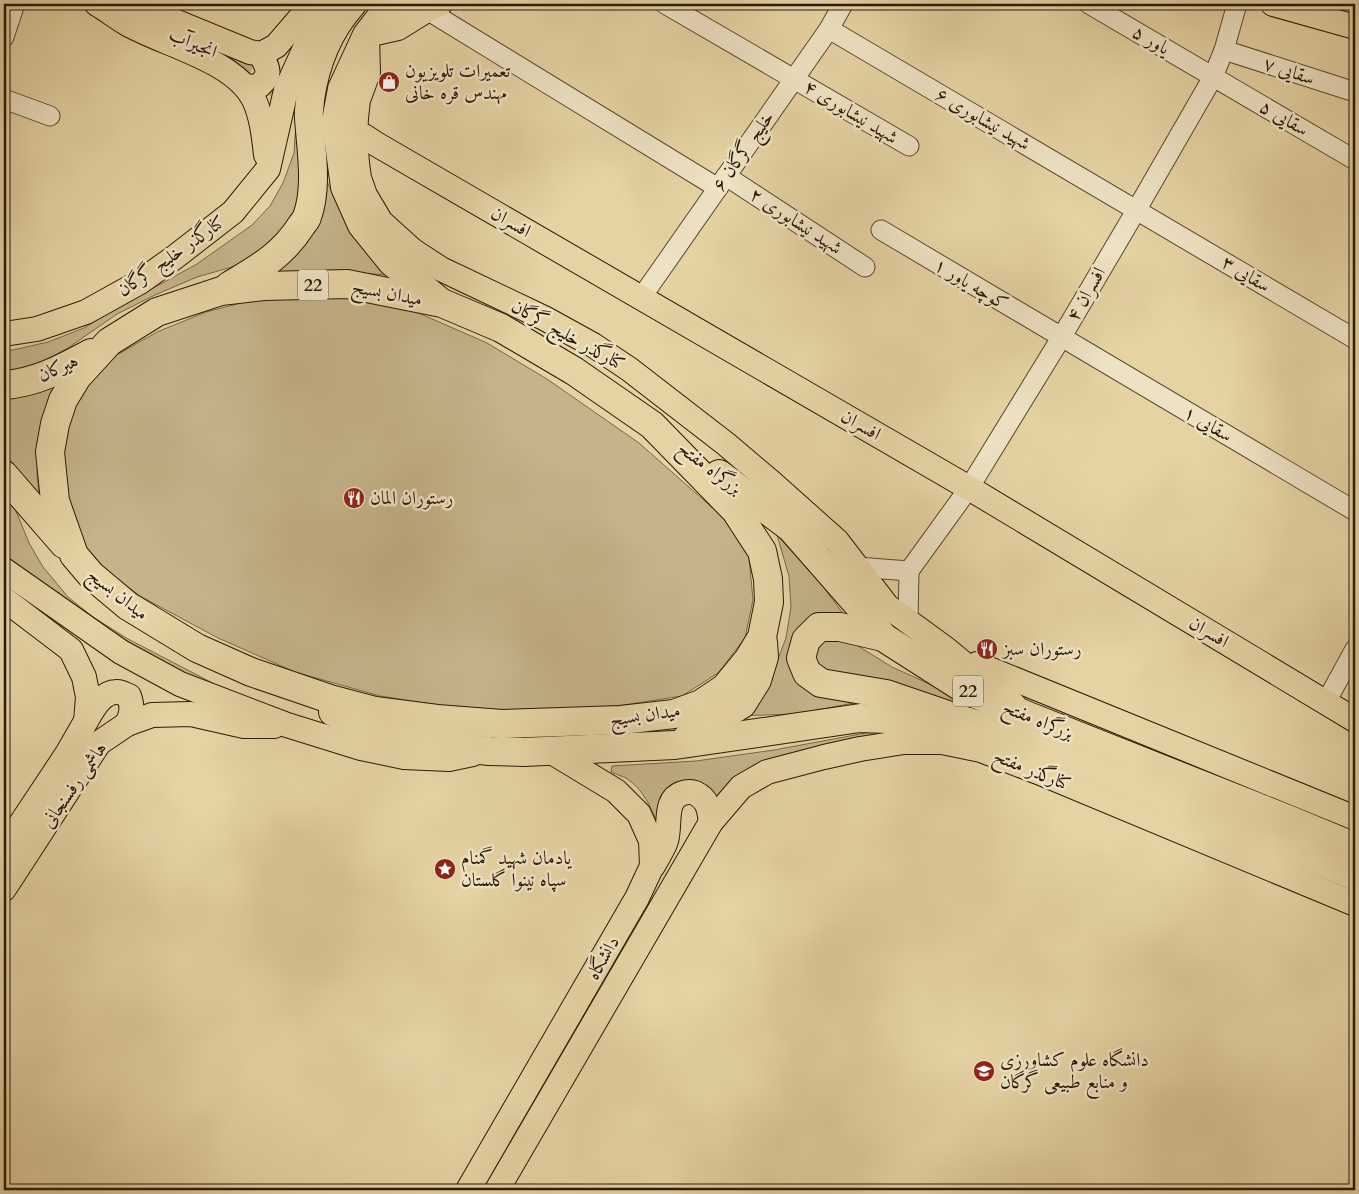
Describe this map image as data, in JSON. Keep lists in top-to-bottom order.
{
  "streets": {
    "highway": [
      "22",
      "میدان بسیج",
      "هیرکان",
      "بزرگراه مفتح"
    ],
    "main road": [
      "انجیرآب",
      "افسران",
      "کنارگذر خلیج گرگان",
      "کنارگذر مفتح",
      "هاشمی رفسنجانی",
      "دانشگاه"
    ],
    "street": [
      "یاور ۵",
      "سقایی ۷",
      "شهید نیشابوری ۴",
      "سقایی ۵",
      "شهید نیشابوری ۶",
      "خلیج گرگان ۶",
      "شهید نیشابوری ۲",
      "سقایی ۳",
      "کوچه یاور ۱",
      "افسران ۴",
      "سقایی ۱"
    ]
  },
  "crossings": [
    ["یاور ۵", "سقایی ۵"],
    ["یاور ۵", "افسران ۴"],
    ["سقایی ۷", "افسران ۴"],
    ["شهید نیشابوری ۴", "خلیج گرگان ۶"],
    ["سقایی ۵", "افسران ۴"],
    ["شهید نیشابوری ۶", "خلیج گرگان ۶"],
    ["شهید نیشابوری ۶", "سقایی ۳"],
    ["شهید نیشابوری ۶", "افسران ۴"],
    ["خلیج گرگان ۶", "شهید نیشابوری ۲"],
    ["خلیج گرگان ۶", "افسران"],
    ["افسران", "کنارگذر خلیج گرگان"],
    ["افسران", "افسران ۴"],
    ["سقایی ۳", "افسران ۴"],
    ["کوچه یاور ۱", "افسران ۴"],
    ["کوچه یاور ۱", "سقایی ۱"],
    ["22", "میدان بسیج"],
    ["22", "بزرگراه مفتح"],
    ["22", "دانشگاه"],
    ["میدان بسیج", "هیرکان"],
    ["میدان بسیج", "بزرگراه مفتح"],
    ["افسران ۴", "سقایی ۱"],
    ["بزرگراه مفتح", "کنارگذر مفتح"],
    ["کنارگذر مفتح", "دانشگاه"]
  ],
  "places": {
    "shop": ["تعمیرات تلویزیون مهندس قره خانی"],
    "restaurant": ["رستوران المان", "رستوران سبز"],
    "place": ["یادمان شهید گمنام سپاه نینوا گلستان"],
    "school or university": ["دانشگاه علوم کشاورزی و منابع طبیعی گرگان"]
  }
}
